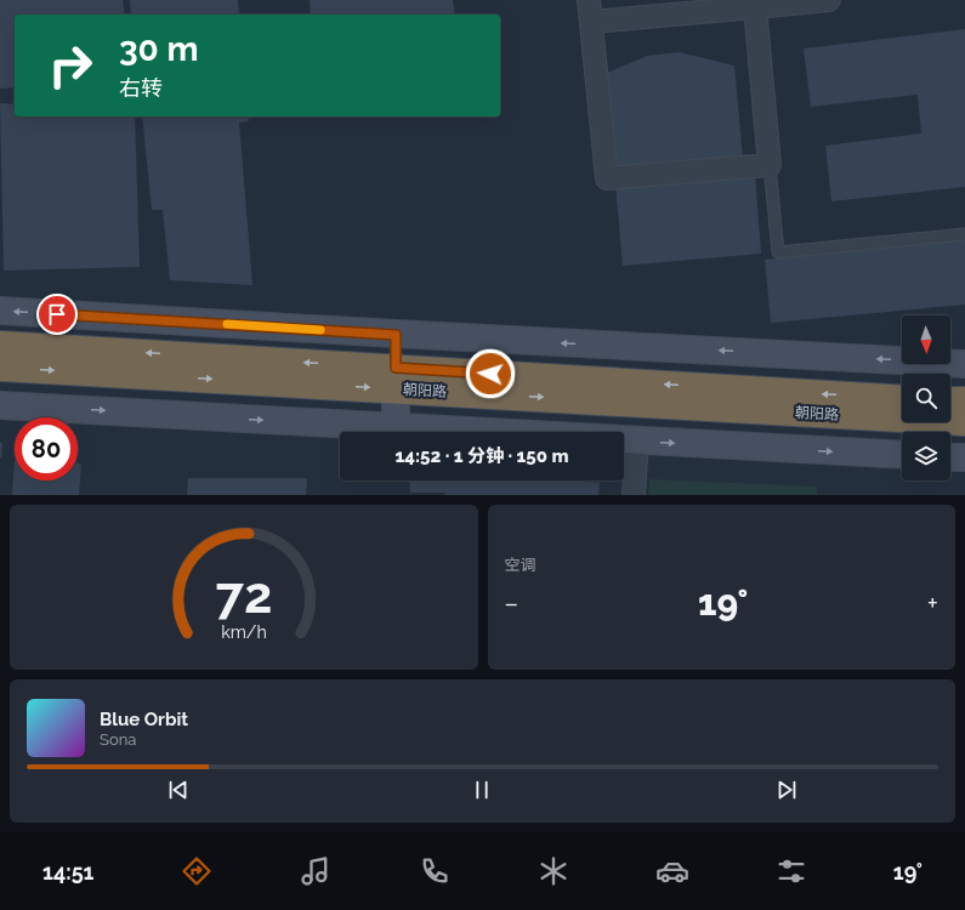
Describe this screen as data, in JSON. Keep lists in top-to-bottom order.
{
  "streets": {
    "highway": ["朝阳路"]
  },
  "north": "bottom",
  "page": {
    "turn": ["30 m", "右转"],
    "limit": "80",
    "trip": "14:52 · 1 分钟 · 150 m",
    "tile": "空调",
    "heat": ["−", "19°", "+"],
    "song": ["Blue Orbit", "Sona"],
    "tabs": ["14:51", "19°"],
    "gauge": ["72", "km/h"]
  }
}
